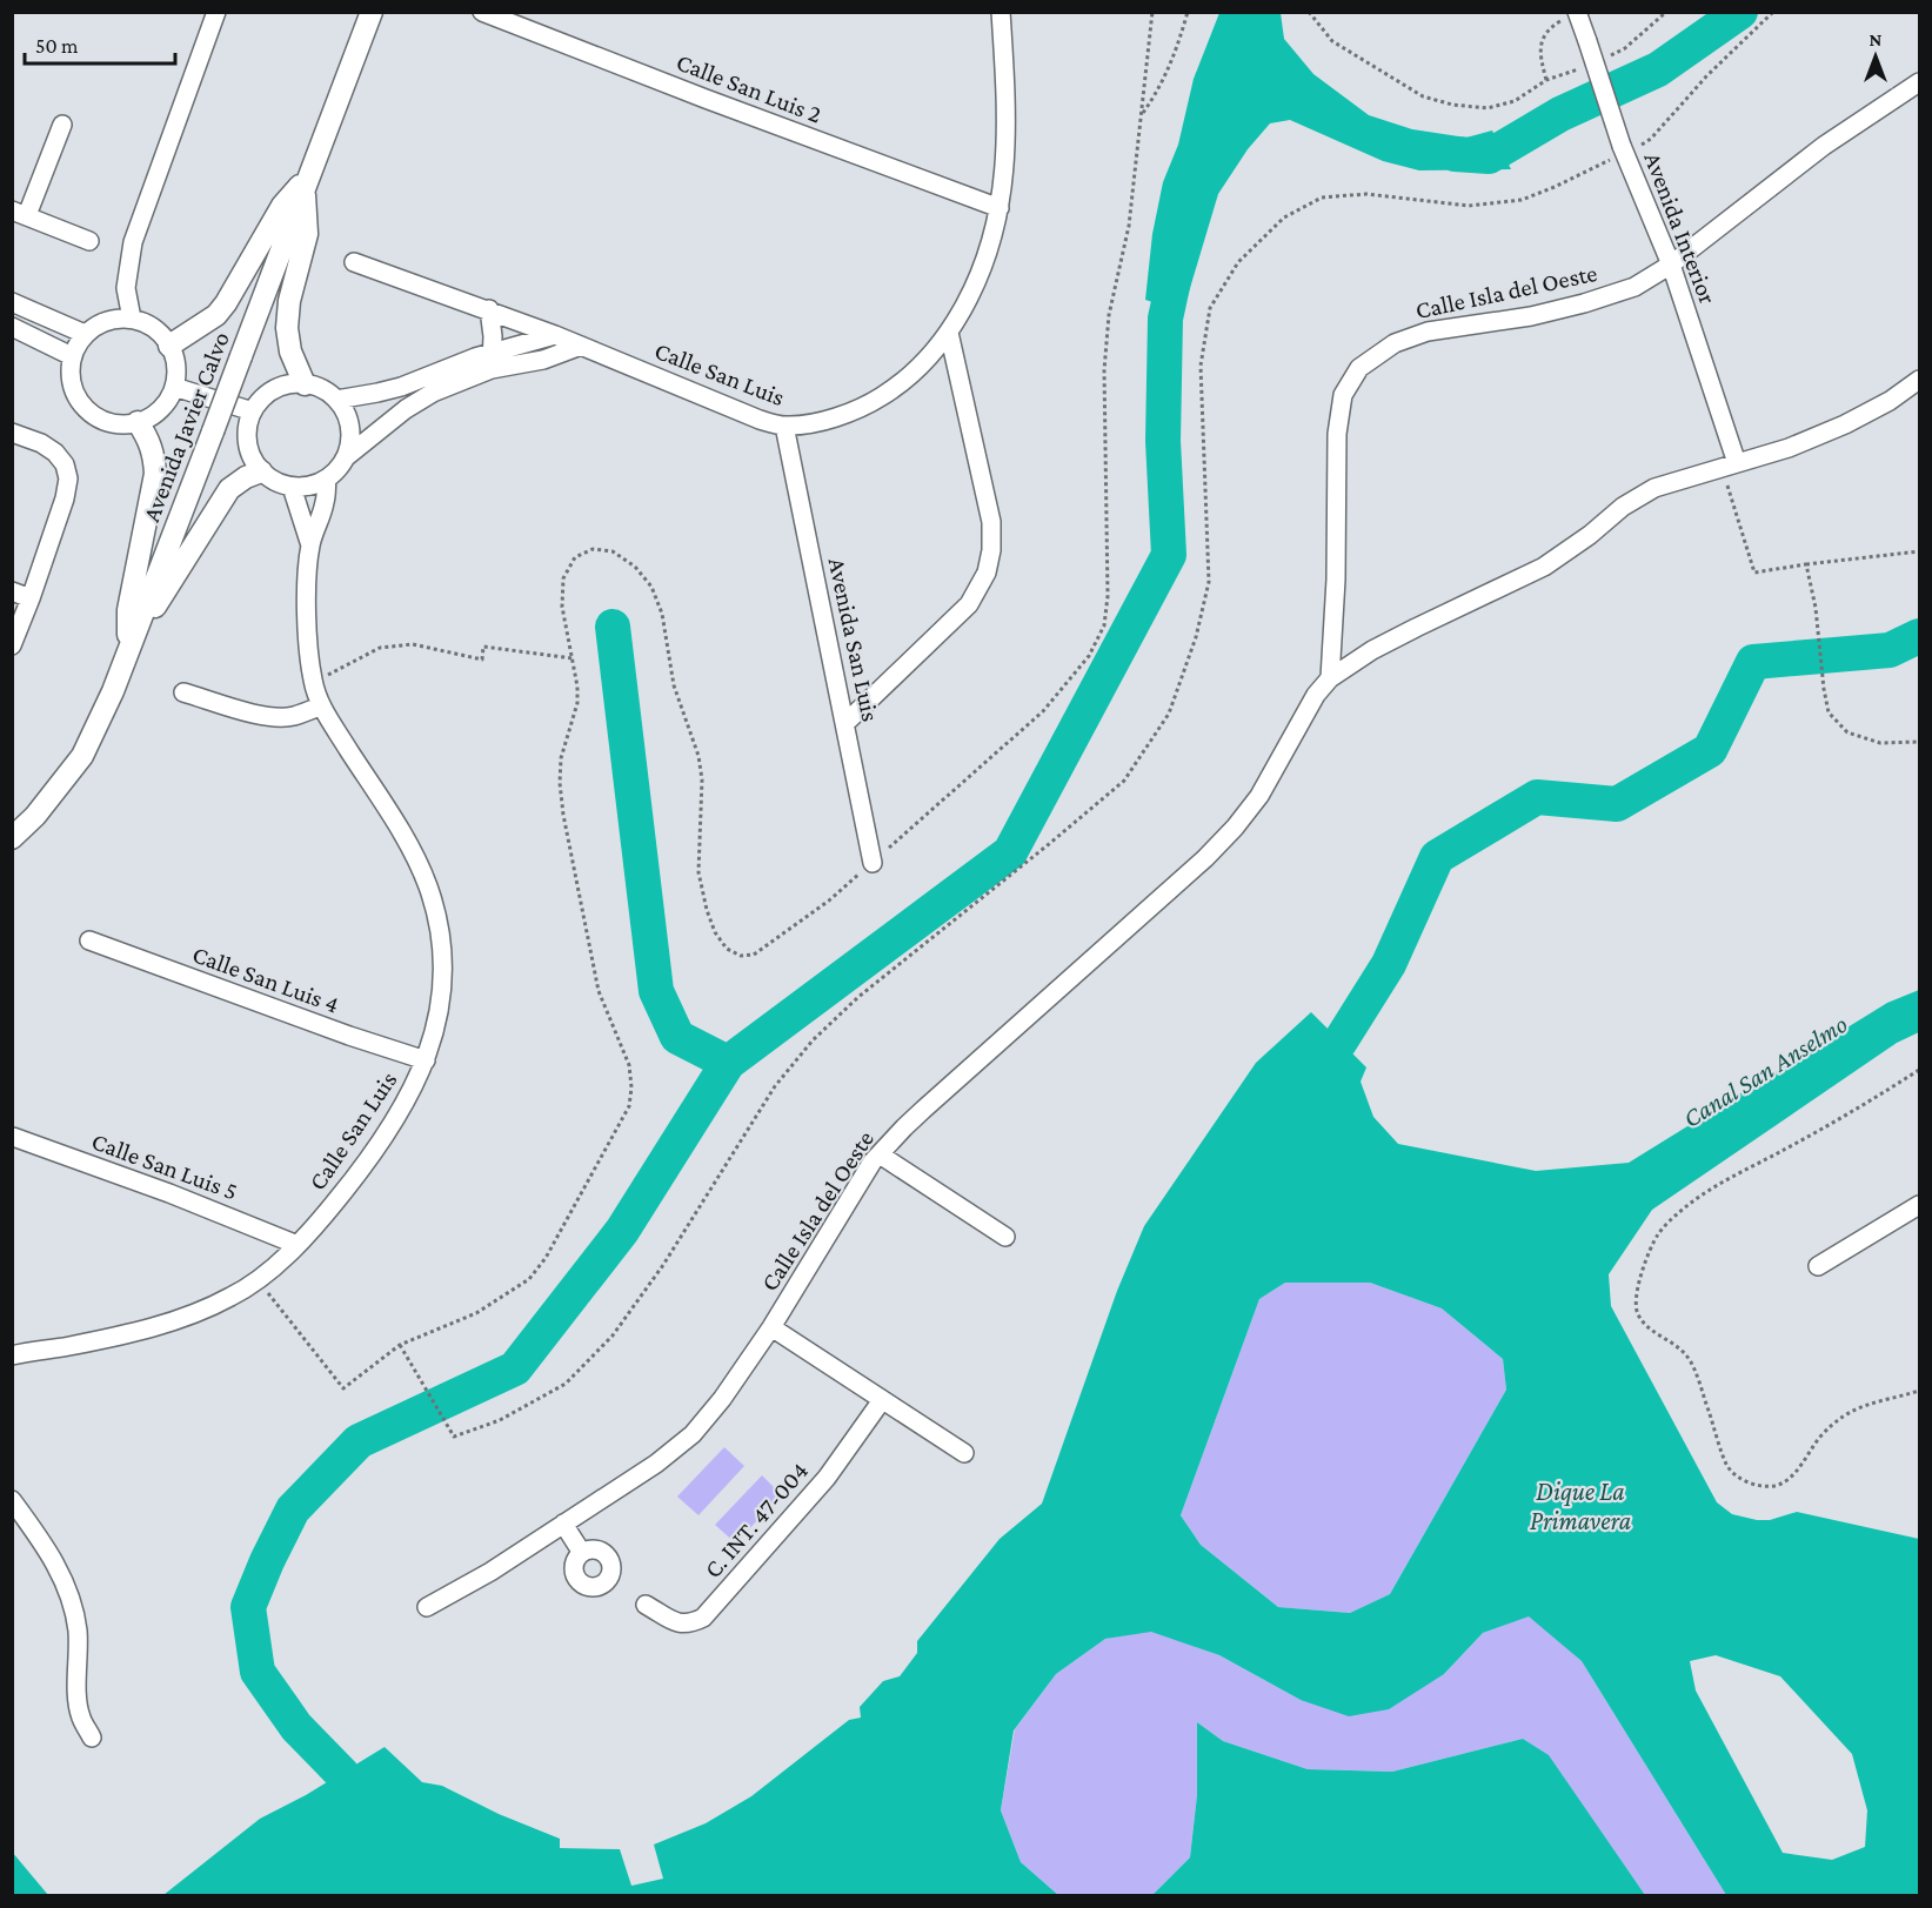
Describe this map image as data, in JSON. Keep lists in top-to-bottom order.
{
  "streets": {
    "street": [
      "Calle San Luis 2",
      "Avenida Interior",
      "Calle Isla del Oeste",
      "Calle San Luis",
      "Avenida Javier Calvo",
      "Avenida San Luis",
      "Calle San Luis 4",
      "Calle San Luis 5",
      "C. INT. 47-004"
    ]
  },
  "crossings": [
    ["Calle San Luis 2", "Calle San Luis"],
    ["Avenida Interior", "Calle Isla del Oeste"],
    ["Calle San Luis", "Avenida San Luis"],
    ["Calle San Luis", "Calle San Luis 4"],
    ["Calle San Luis", "Calle San Luis 5"]
  ],
  "water": ["Canal San Anselmo", "Dique La Primavera"],
  "scale_bar": "50 m",
  "north": "top"
}
